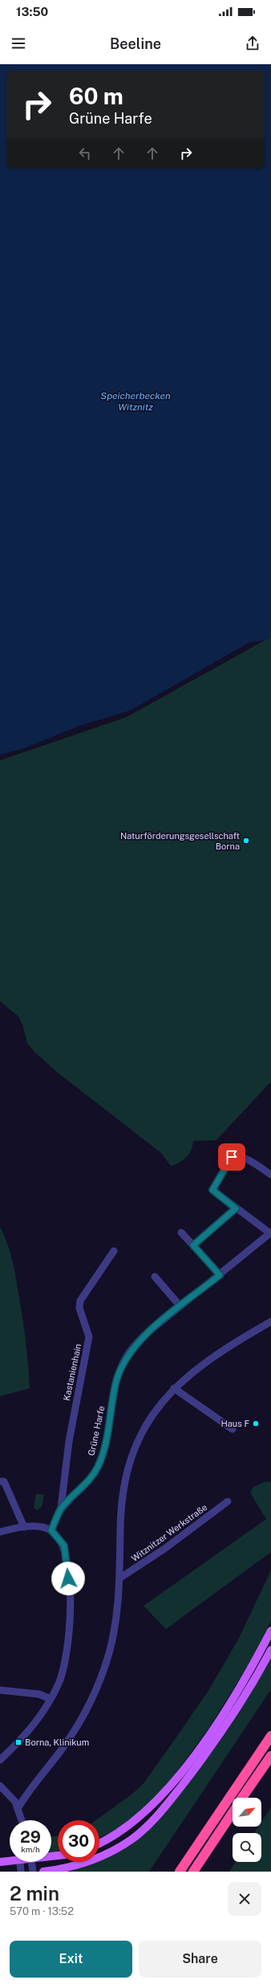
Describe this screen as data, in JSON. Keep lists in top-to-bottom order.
{
  "streets": {
    "street": ["Kastanienhain", "Grüne Harfe", "Witznitzer Werkstraße"]
  },
  "crossings": [
    ["Kastanienhain", "Grüne Harfe"]
  ],
  "water": ["Speicherbecken Witznitz"],
  "places": {
    "other": ["Naturförderungsgesellschaft Borna", "Haus F"],
    "transit": ["Borna, Klinikum"]
  },
  "north": "top right",
  "page": {
    "status": "13:50",
    "header": "Beeline",
    "turn": ["60 m", "Grüne Harfe"],
    "speed": "29 km/h",
    "limit": "30",
    "heading": ["2 min", "570 m · 13:52"],
    "buttons": ["Exit", "Share"]
  }
}
